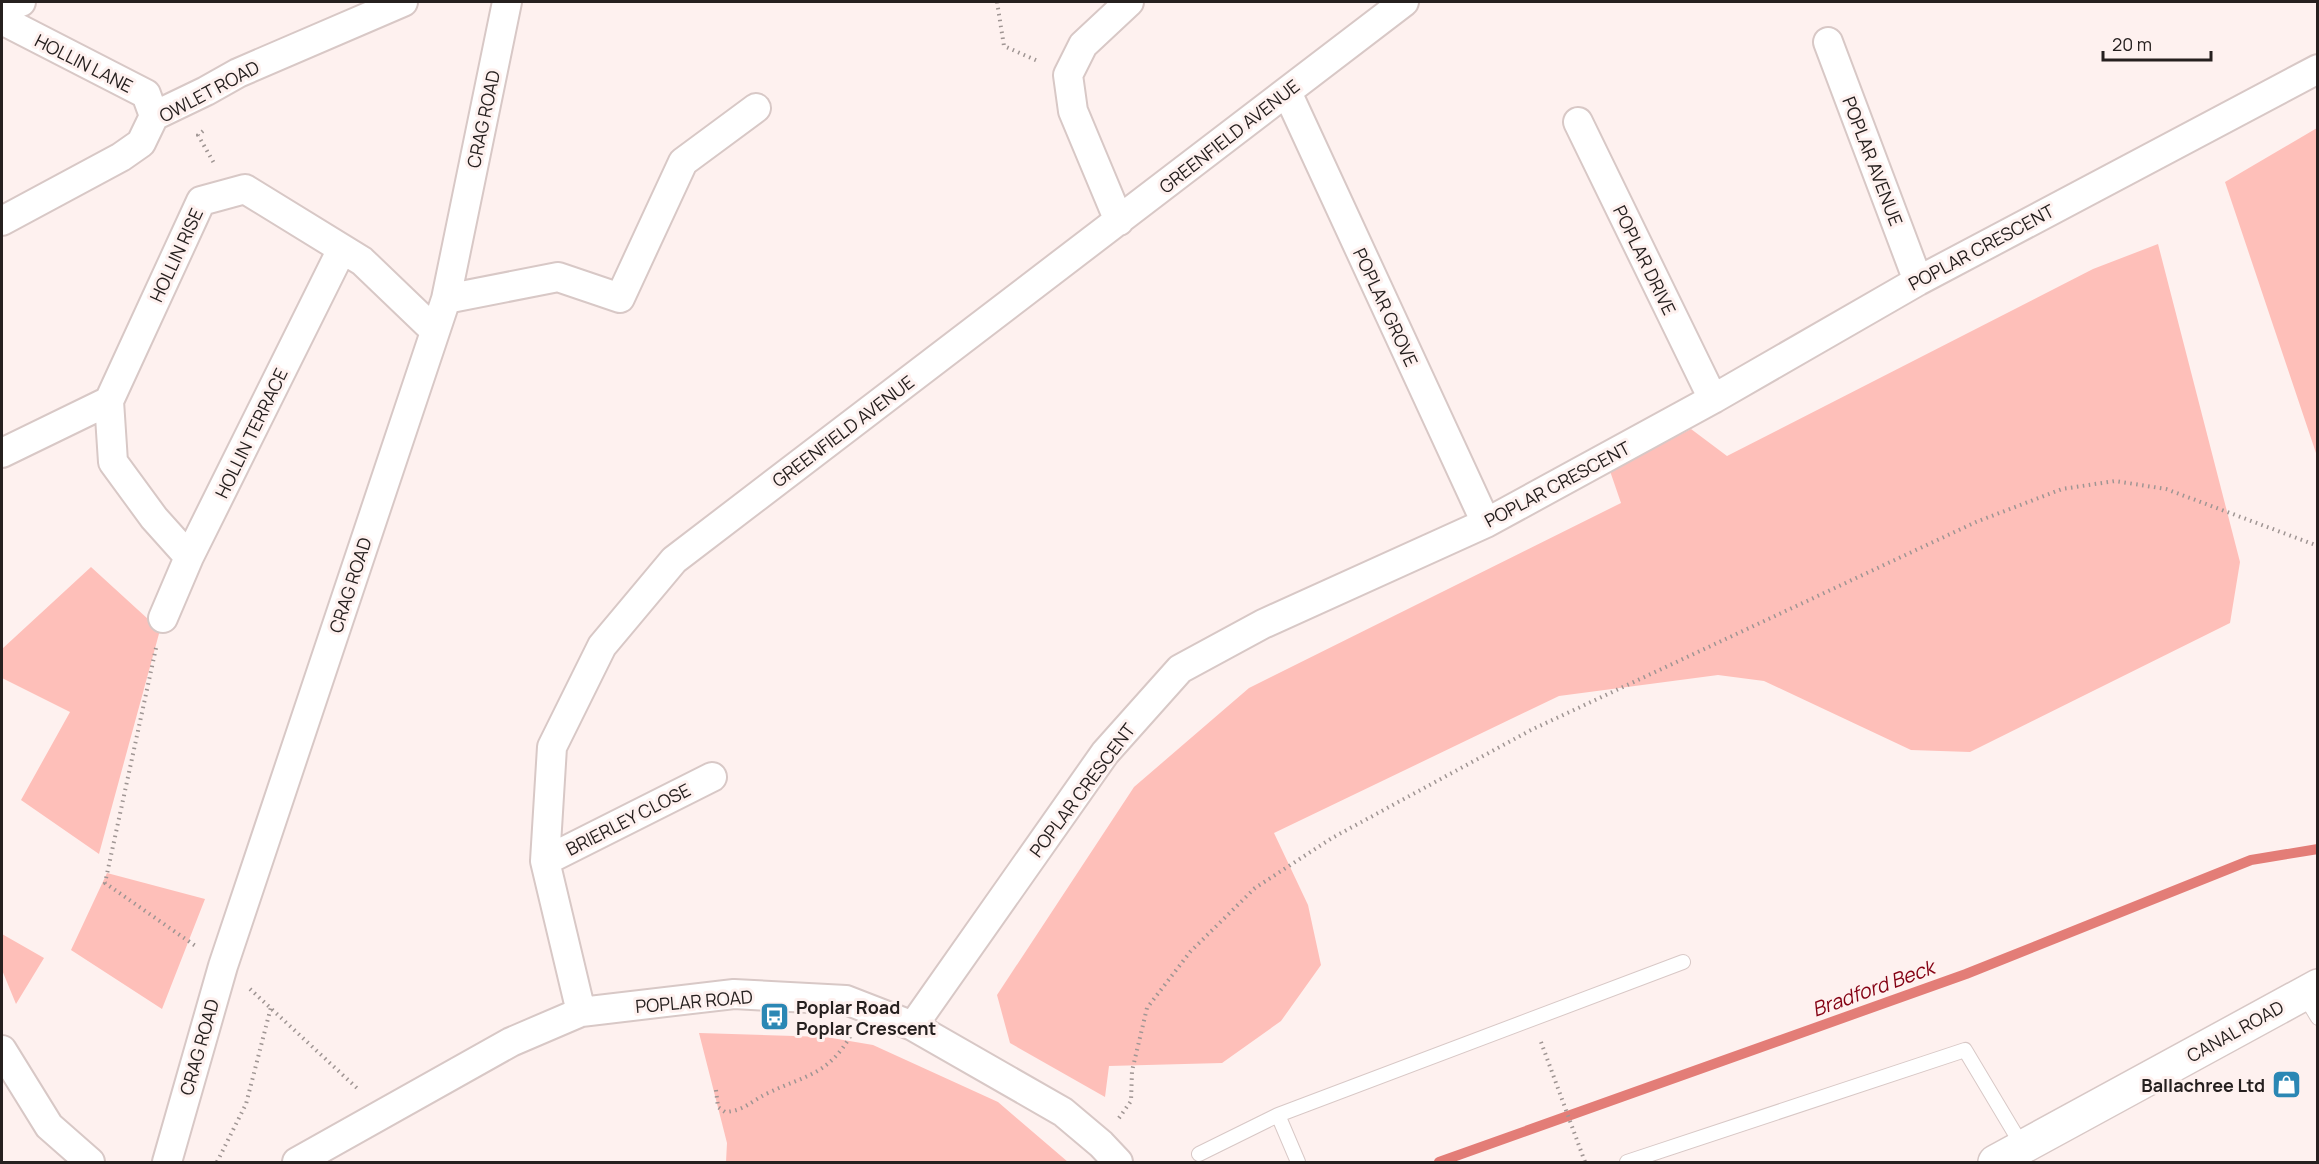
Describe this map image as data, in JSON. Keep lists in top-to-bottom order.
{
  "streets": {
    "main road": ["CANAL ROAD"],
    "street": [
      "HOLLIN LANE",
      "OWLET ROAD",
      "CRAG ROAD",
      "GREENFIELD AVENUE",
      "POPLAR AVENUE",
      "POPLAR CRESCENT",
      "HOLLIN RISE",
      "POPLAR DRIVE",
      "POPLAR GROVE",
      "HOLLIN TERRACE",
      "BRIERLEY CLOSE",
      "POPLAR ROAD"
    ]
  },
  "crossings": [
    ["HOLLIN LANE", "OWLET ROAD"],
    ["CRAG ROAD", "HOLLIN RISE"],
    ["GREENFIELD AVENUE", "POPLAR GROVE"],
    ["GREENFIELD AVENUE", "BRIERLEY CLOSE"],
    ["GREENFIELD AVENUE", "POPLAR ROAD"],
    ["POPLAR AVENUE", "POPLAR CRESCENT"],
    ["POPLAR CRESCENT", "POPLAR DRIVE"],
    ["POPLAR CRESCENT", "POPLAR GROVE"],
    ["POPLAR CRESCENT", "POPLAR ROAD"],
    ["HOLLIN RISE", "HOLLIN TERRACE"]
  ],
  "water": ["Bradford Beck"],
  "places": {
    "bus stop": ["Poplar Road Poplar Crescent"],
    "shop": ["Ballachree Ltd"]
  },
  "scale_bar": "20 m"
}
